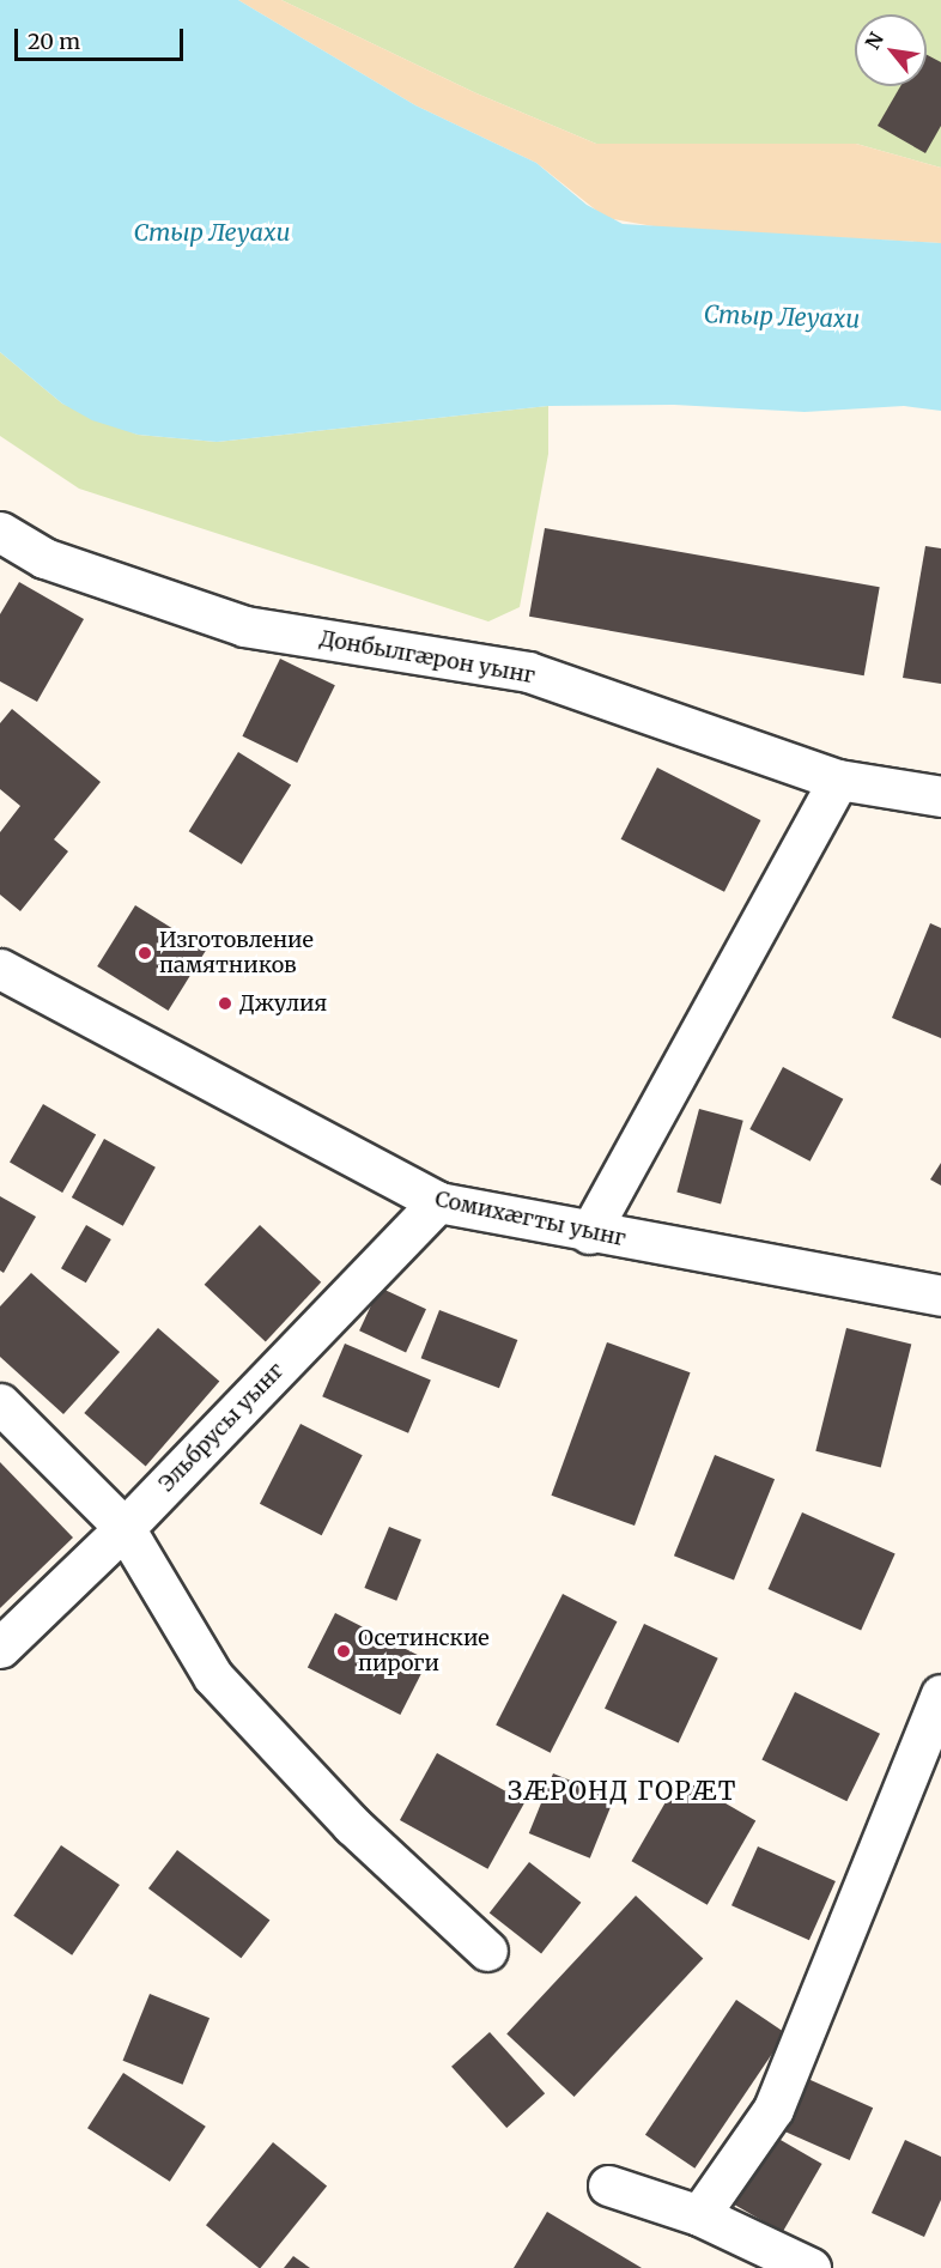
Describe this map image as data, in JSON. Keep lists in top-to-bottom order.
{
  "streets": {
    "street": ["Донбылгæрон уынг", "Сомихæгты уынг", "Эльбрусы уынг"]
  },
  "crossings": [
    ["Сомихæгты уынг", "Эльбрусы уынг"]
  ],
  "districts": ["ЗÆРОНД ГОРÆТ"],
  "water": ["Стыр Леуахи"],
  "places": ["Изготовление памятников", "Джулия", "Осетинские пироги"],
  "scale_bar": "20 m",
  "north": "top left"
}
